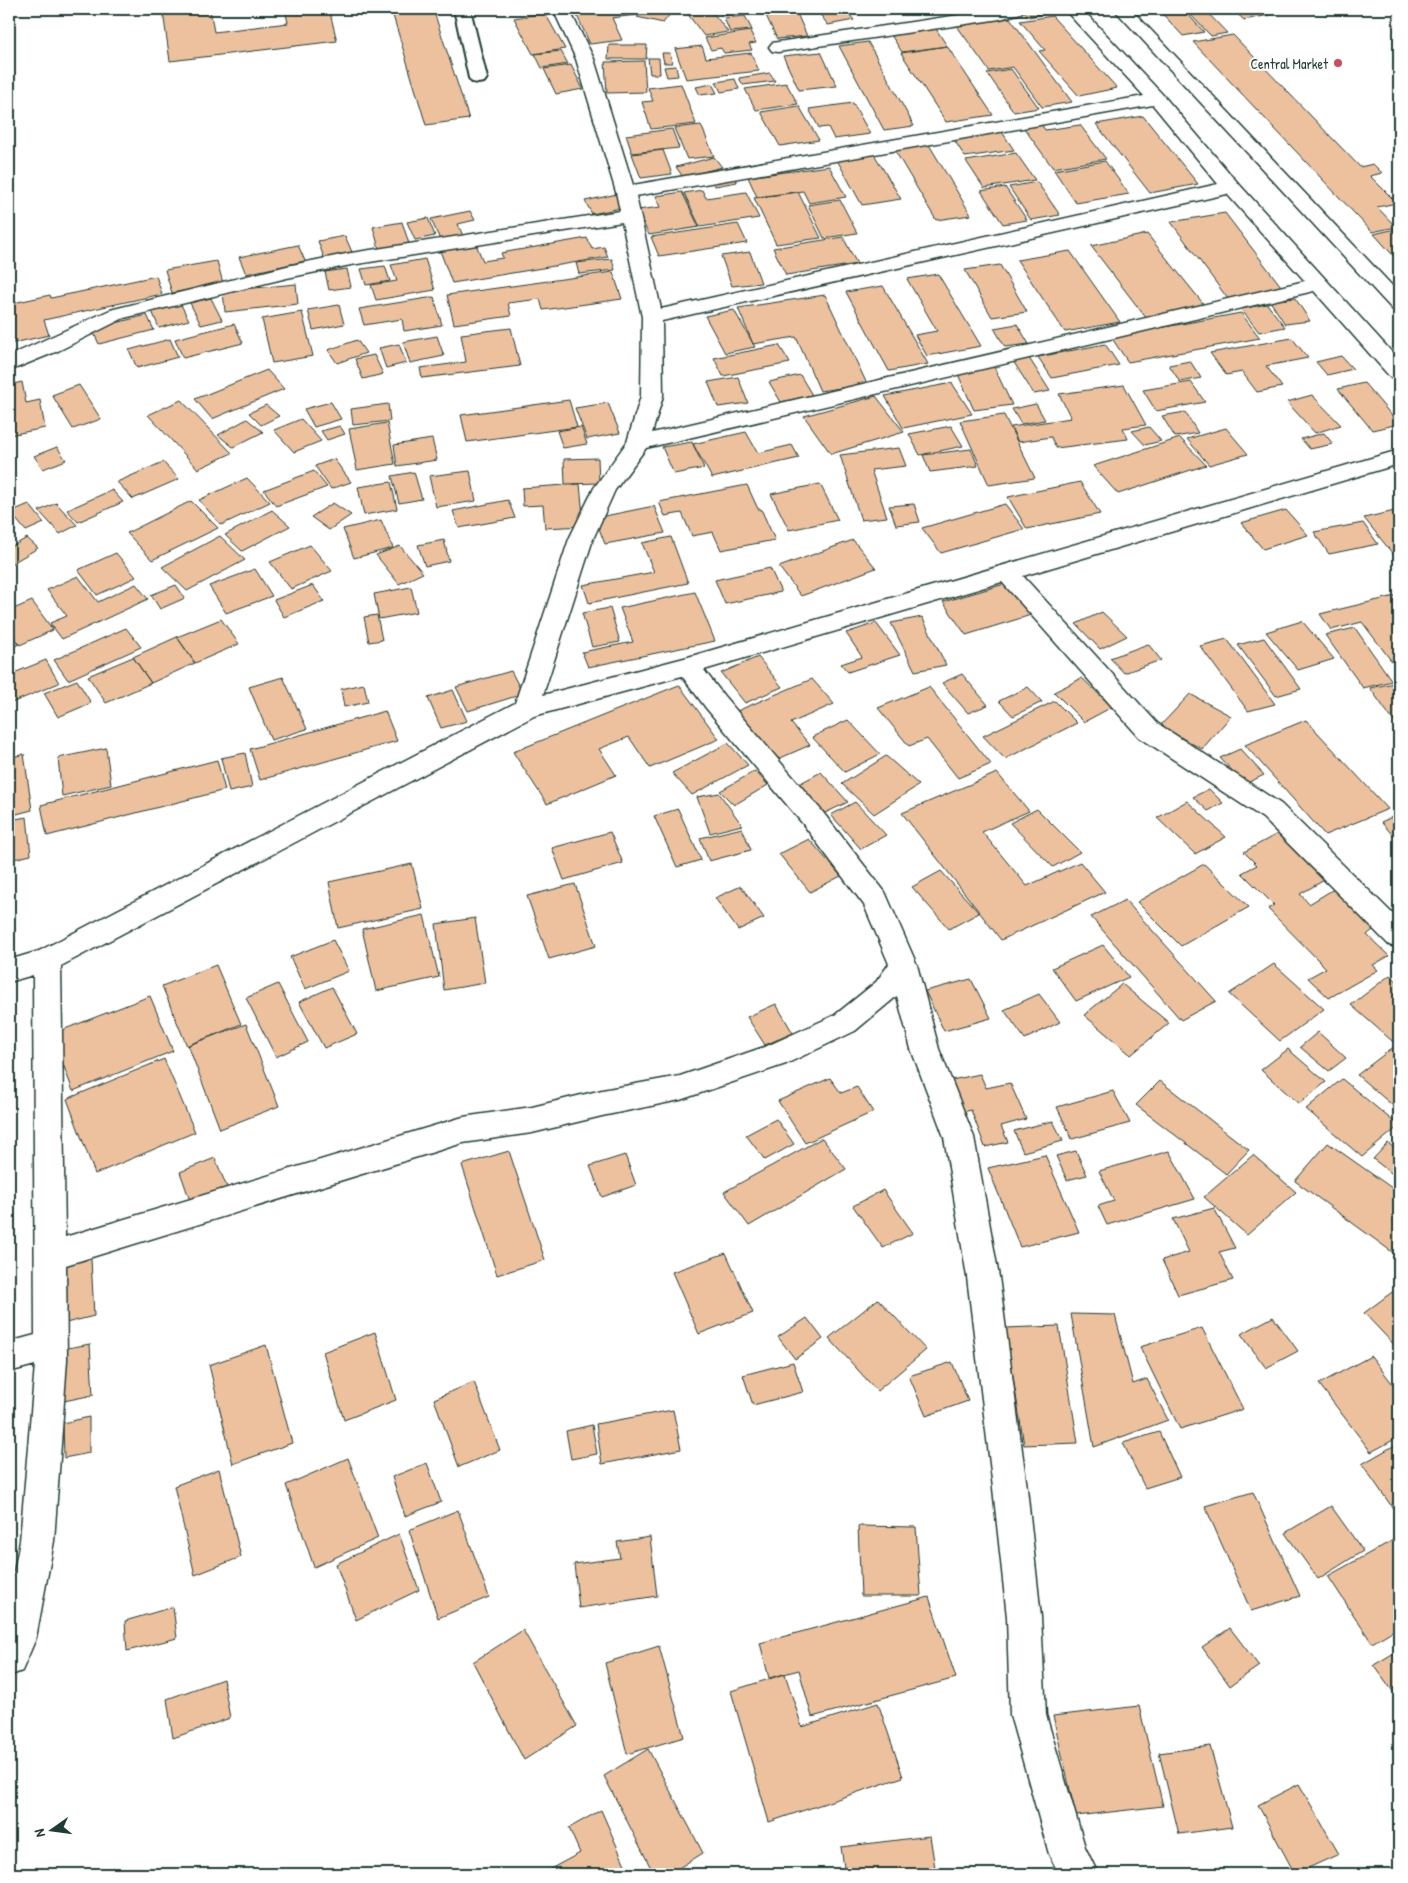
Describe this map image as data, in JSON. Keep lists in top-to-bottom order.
{
  "places": ["Central Market"],
  "north": "left"
}
